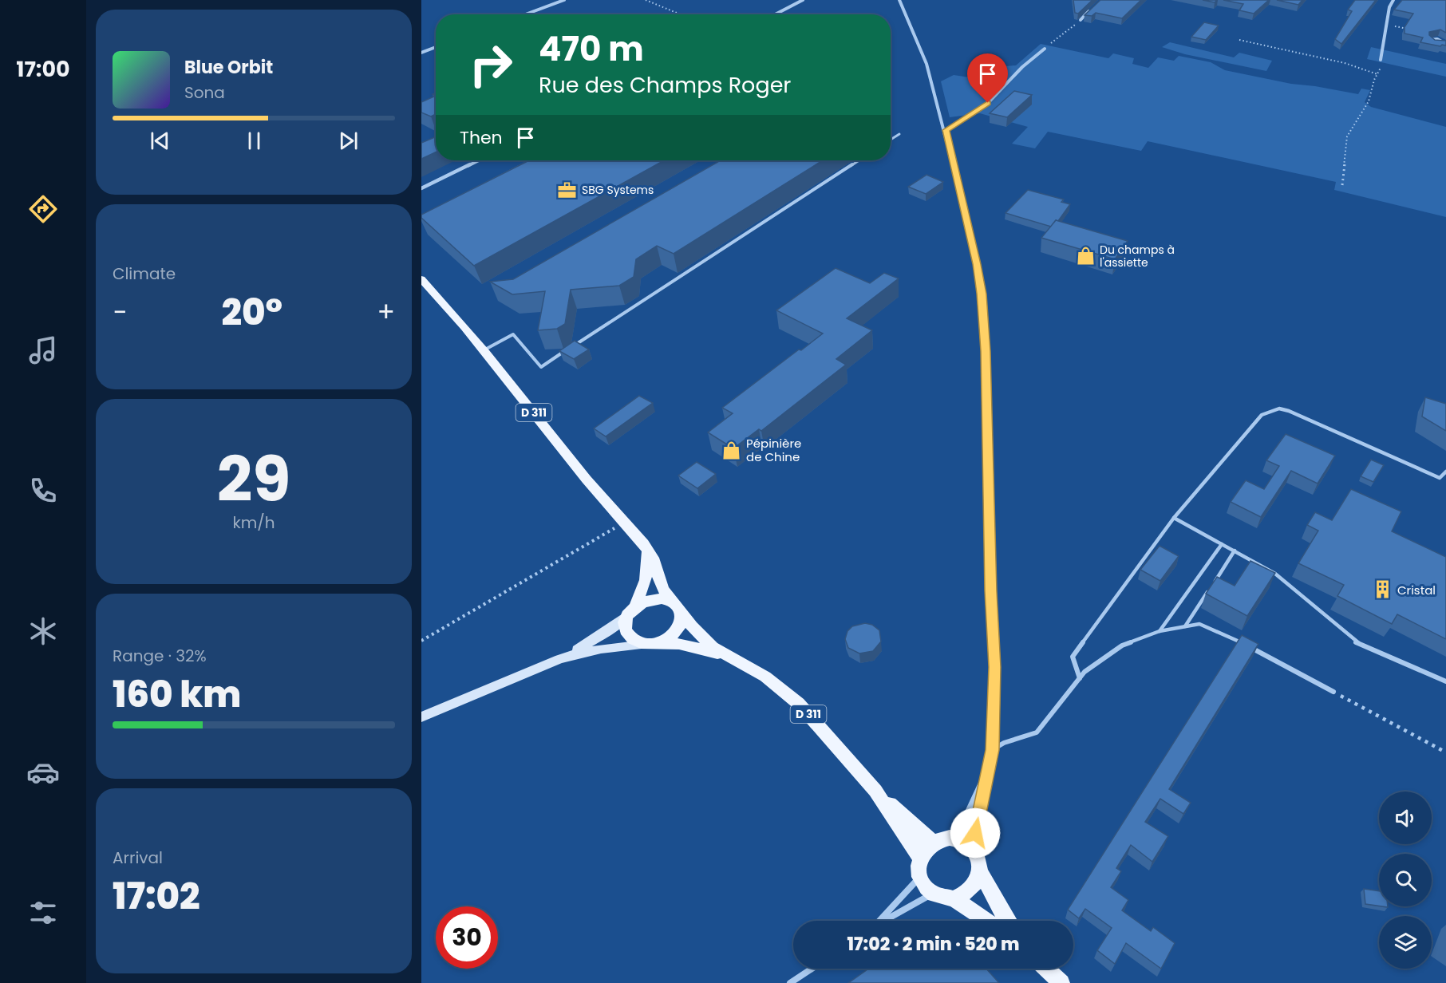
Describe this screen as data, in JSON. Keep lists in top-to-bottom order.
{
  "streets": {
    "main road": ["D 311"]
  },
  "places": {
    "office": ["SBG Systems"],
    "shop": ["Du champs à l'assiette", "Pépinière de Chine"],
    "building": ["Cristal"]
  },
  "page": {
    "tabs": "17:00",
    "turn": ["470 m", "Rue des Champs Roger"],
    "song": ["Blue Orbit", "Sona"],
    "then": "Then",
    "tile": [
      "Climate",
      ["29", "km/h"],
      ["Range · 32%", "160 km"],
      ["Arrival", "17:02"]
    ],
    "heat": ["−", "20°", "+"],
    "limit": "30",
    "trip": "17:02 · 2 min · 520 m"
  }
}
